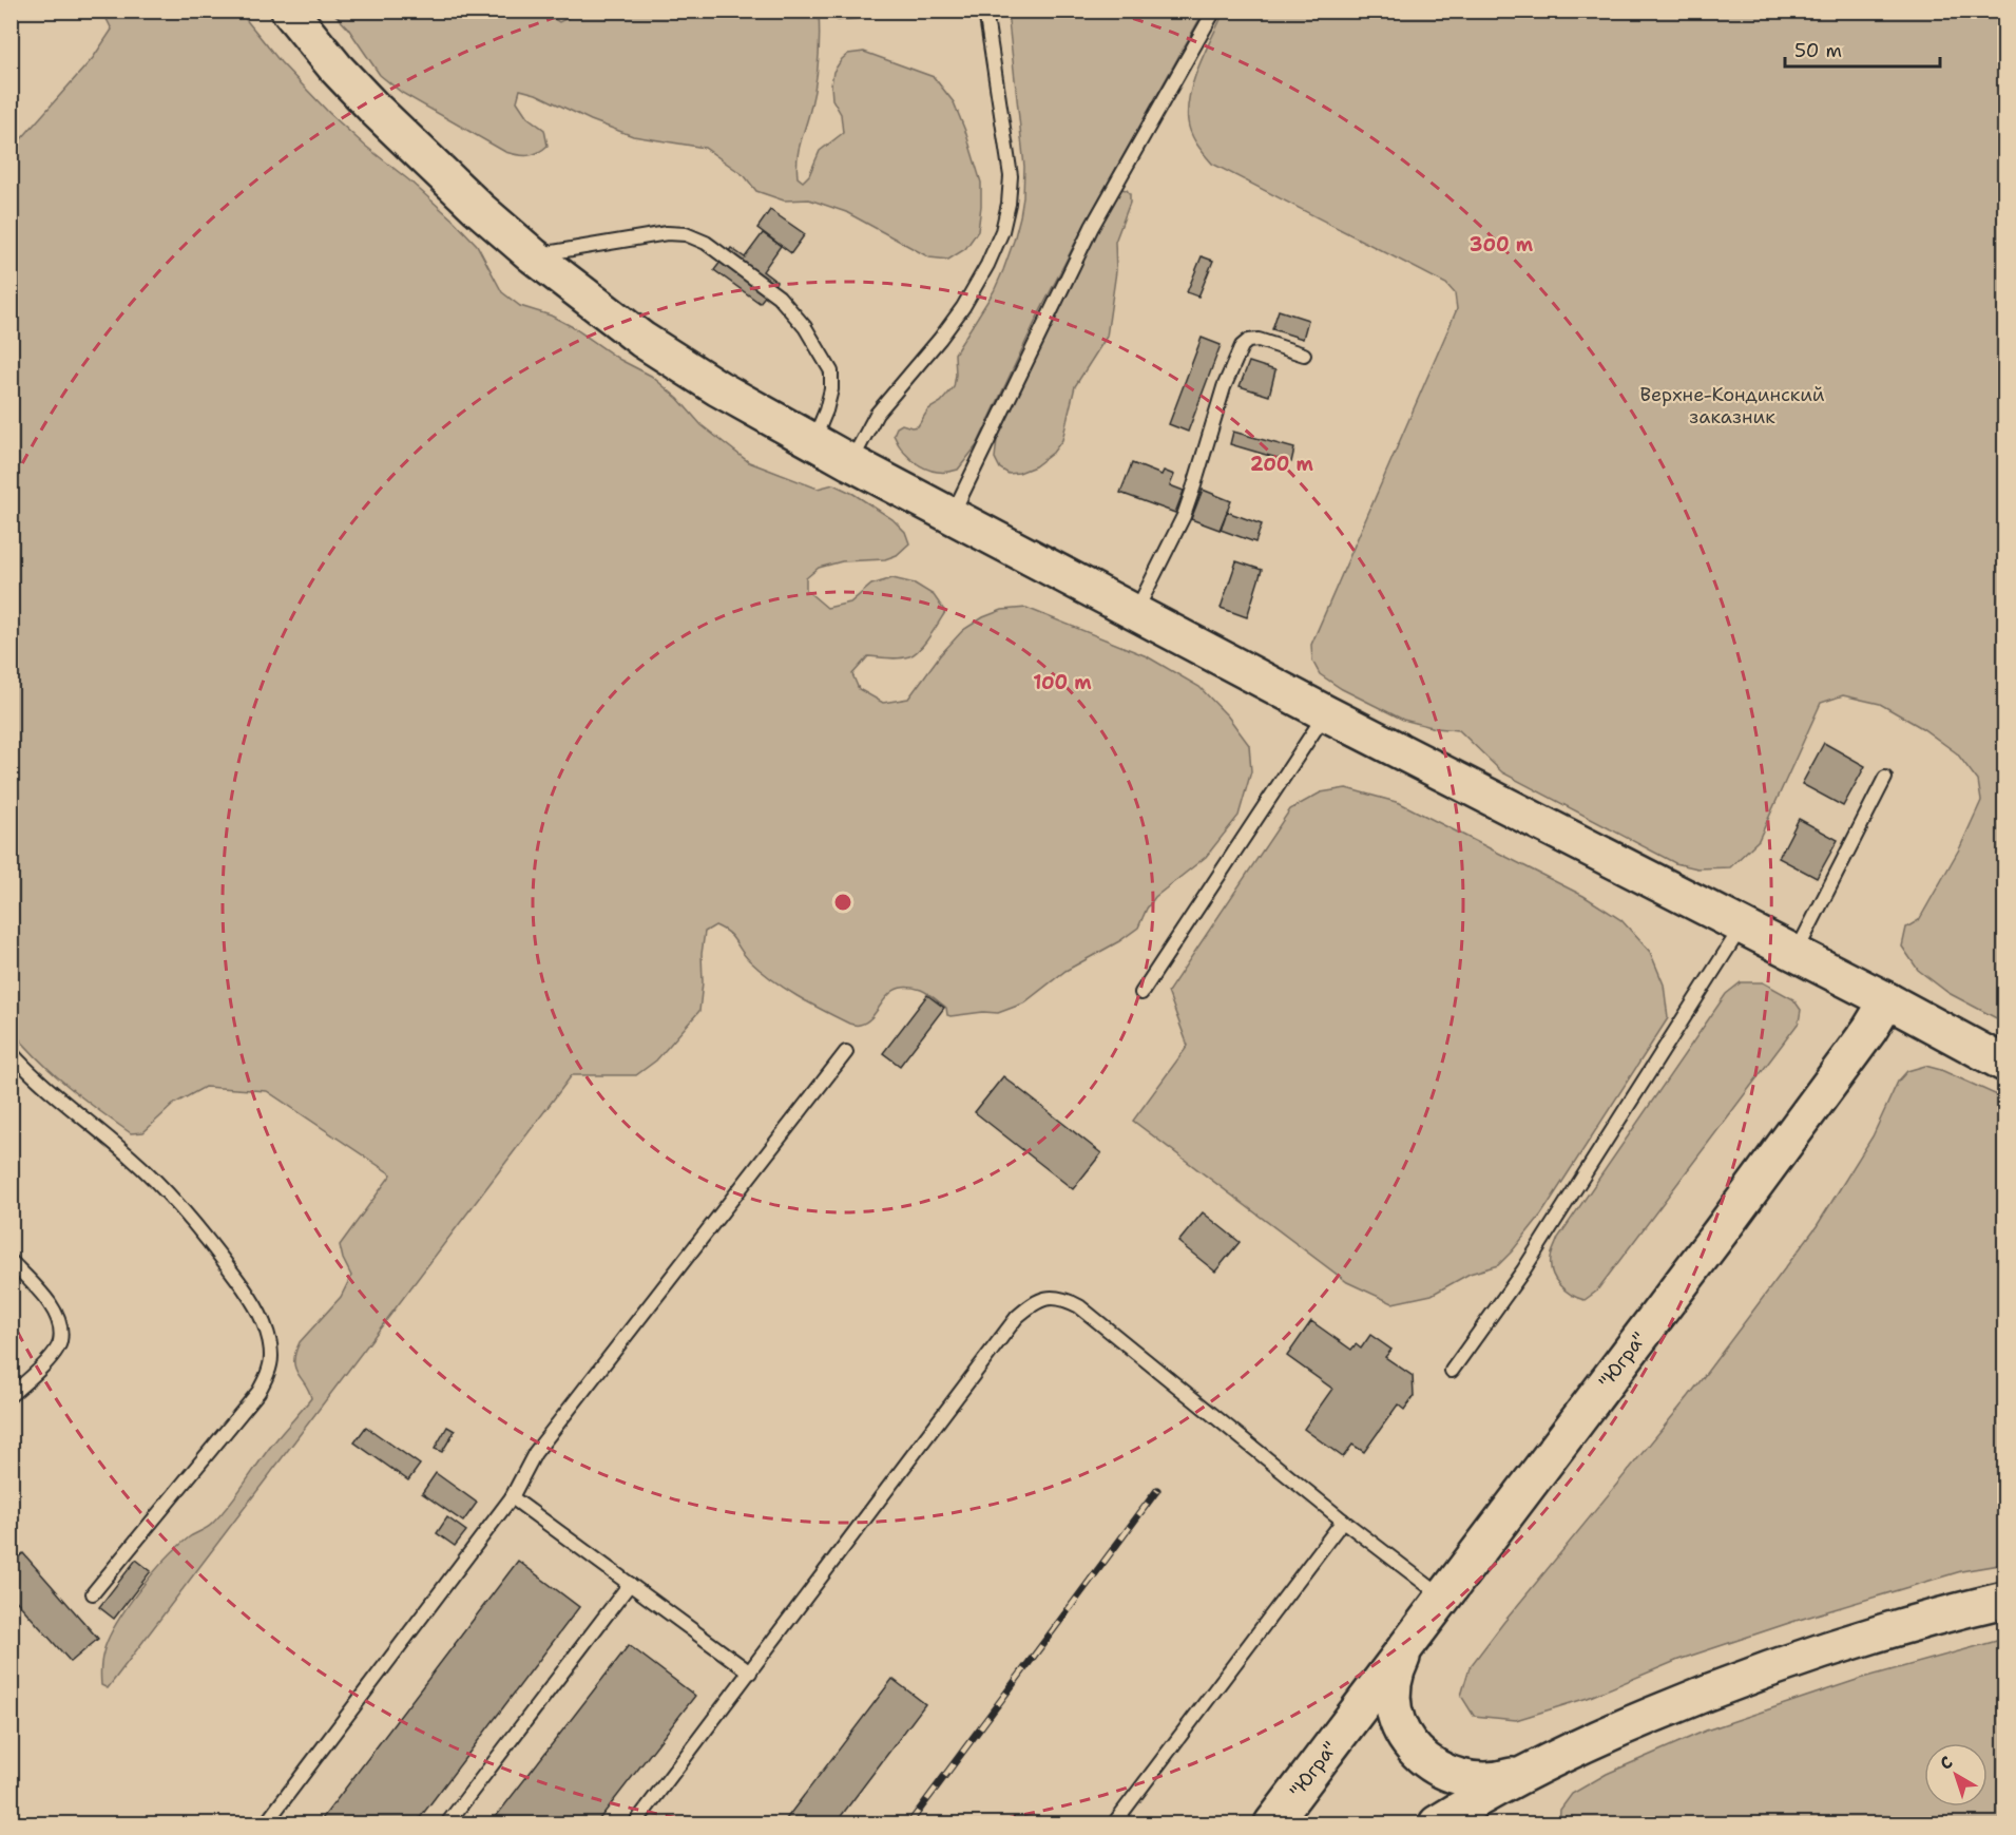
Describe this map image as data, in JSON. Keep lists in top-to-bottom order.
{
  "streets": {
    "main road": ["\"Югра\""]
  },
  "parks": ["Верхне-Кондинский заказник"],
  "scale_bar": "50 m",
  "north": "top left",
  "rings": ["300 m", "200 m", "100 m"]
}
